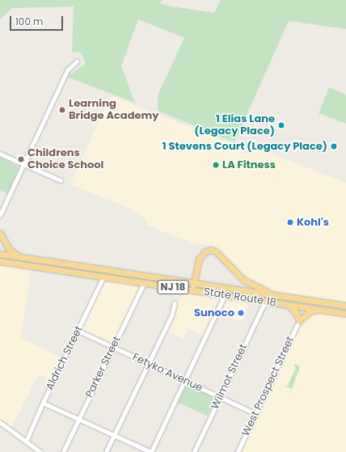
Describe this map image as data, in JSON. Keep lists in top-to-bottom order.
{
  "streets": {
    "highway": ["NJ 18", "State Route 18"],
    "street": [
      "Aldrich Street",
      "Parker Street",
      "Fetyko Avenue",
      "Wilmot Street",
      "West Prospect Street"
    ]
  },
  "crossings": [
    ["State Route 18", "Aldrich Street"],
    ["State Route 18", "Parker Street"],
    ["State Route 18", "Wilmot Street"],
    ["Aldrich Street", "Fetyko Avenue"],
    ["Parker Street", "Fetyko Avenue"],
    ["Fetyko Avenue", "Wilmot Street"],
    ["Fetyko Avenue", "West Prospect Street"]
  ],
  "places": [
    "Learning Bridge Academy",
    "1 Elias Lane (Legacy Place)",
    "1 Stevens Court (Legacy Place)",
    "Childrens Choice School",
    "LA Fitness",
    "Kohl's",
    "Sunoco"
  ],
  "scale_bar": "100 m"
}
